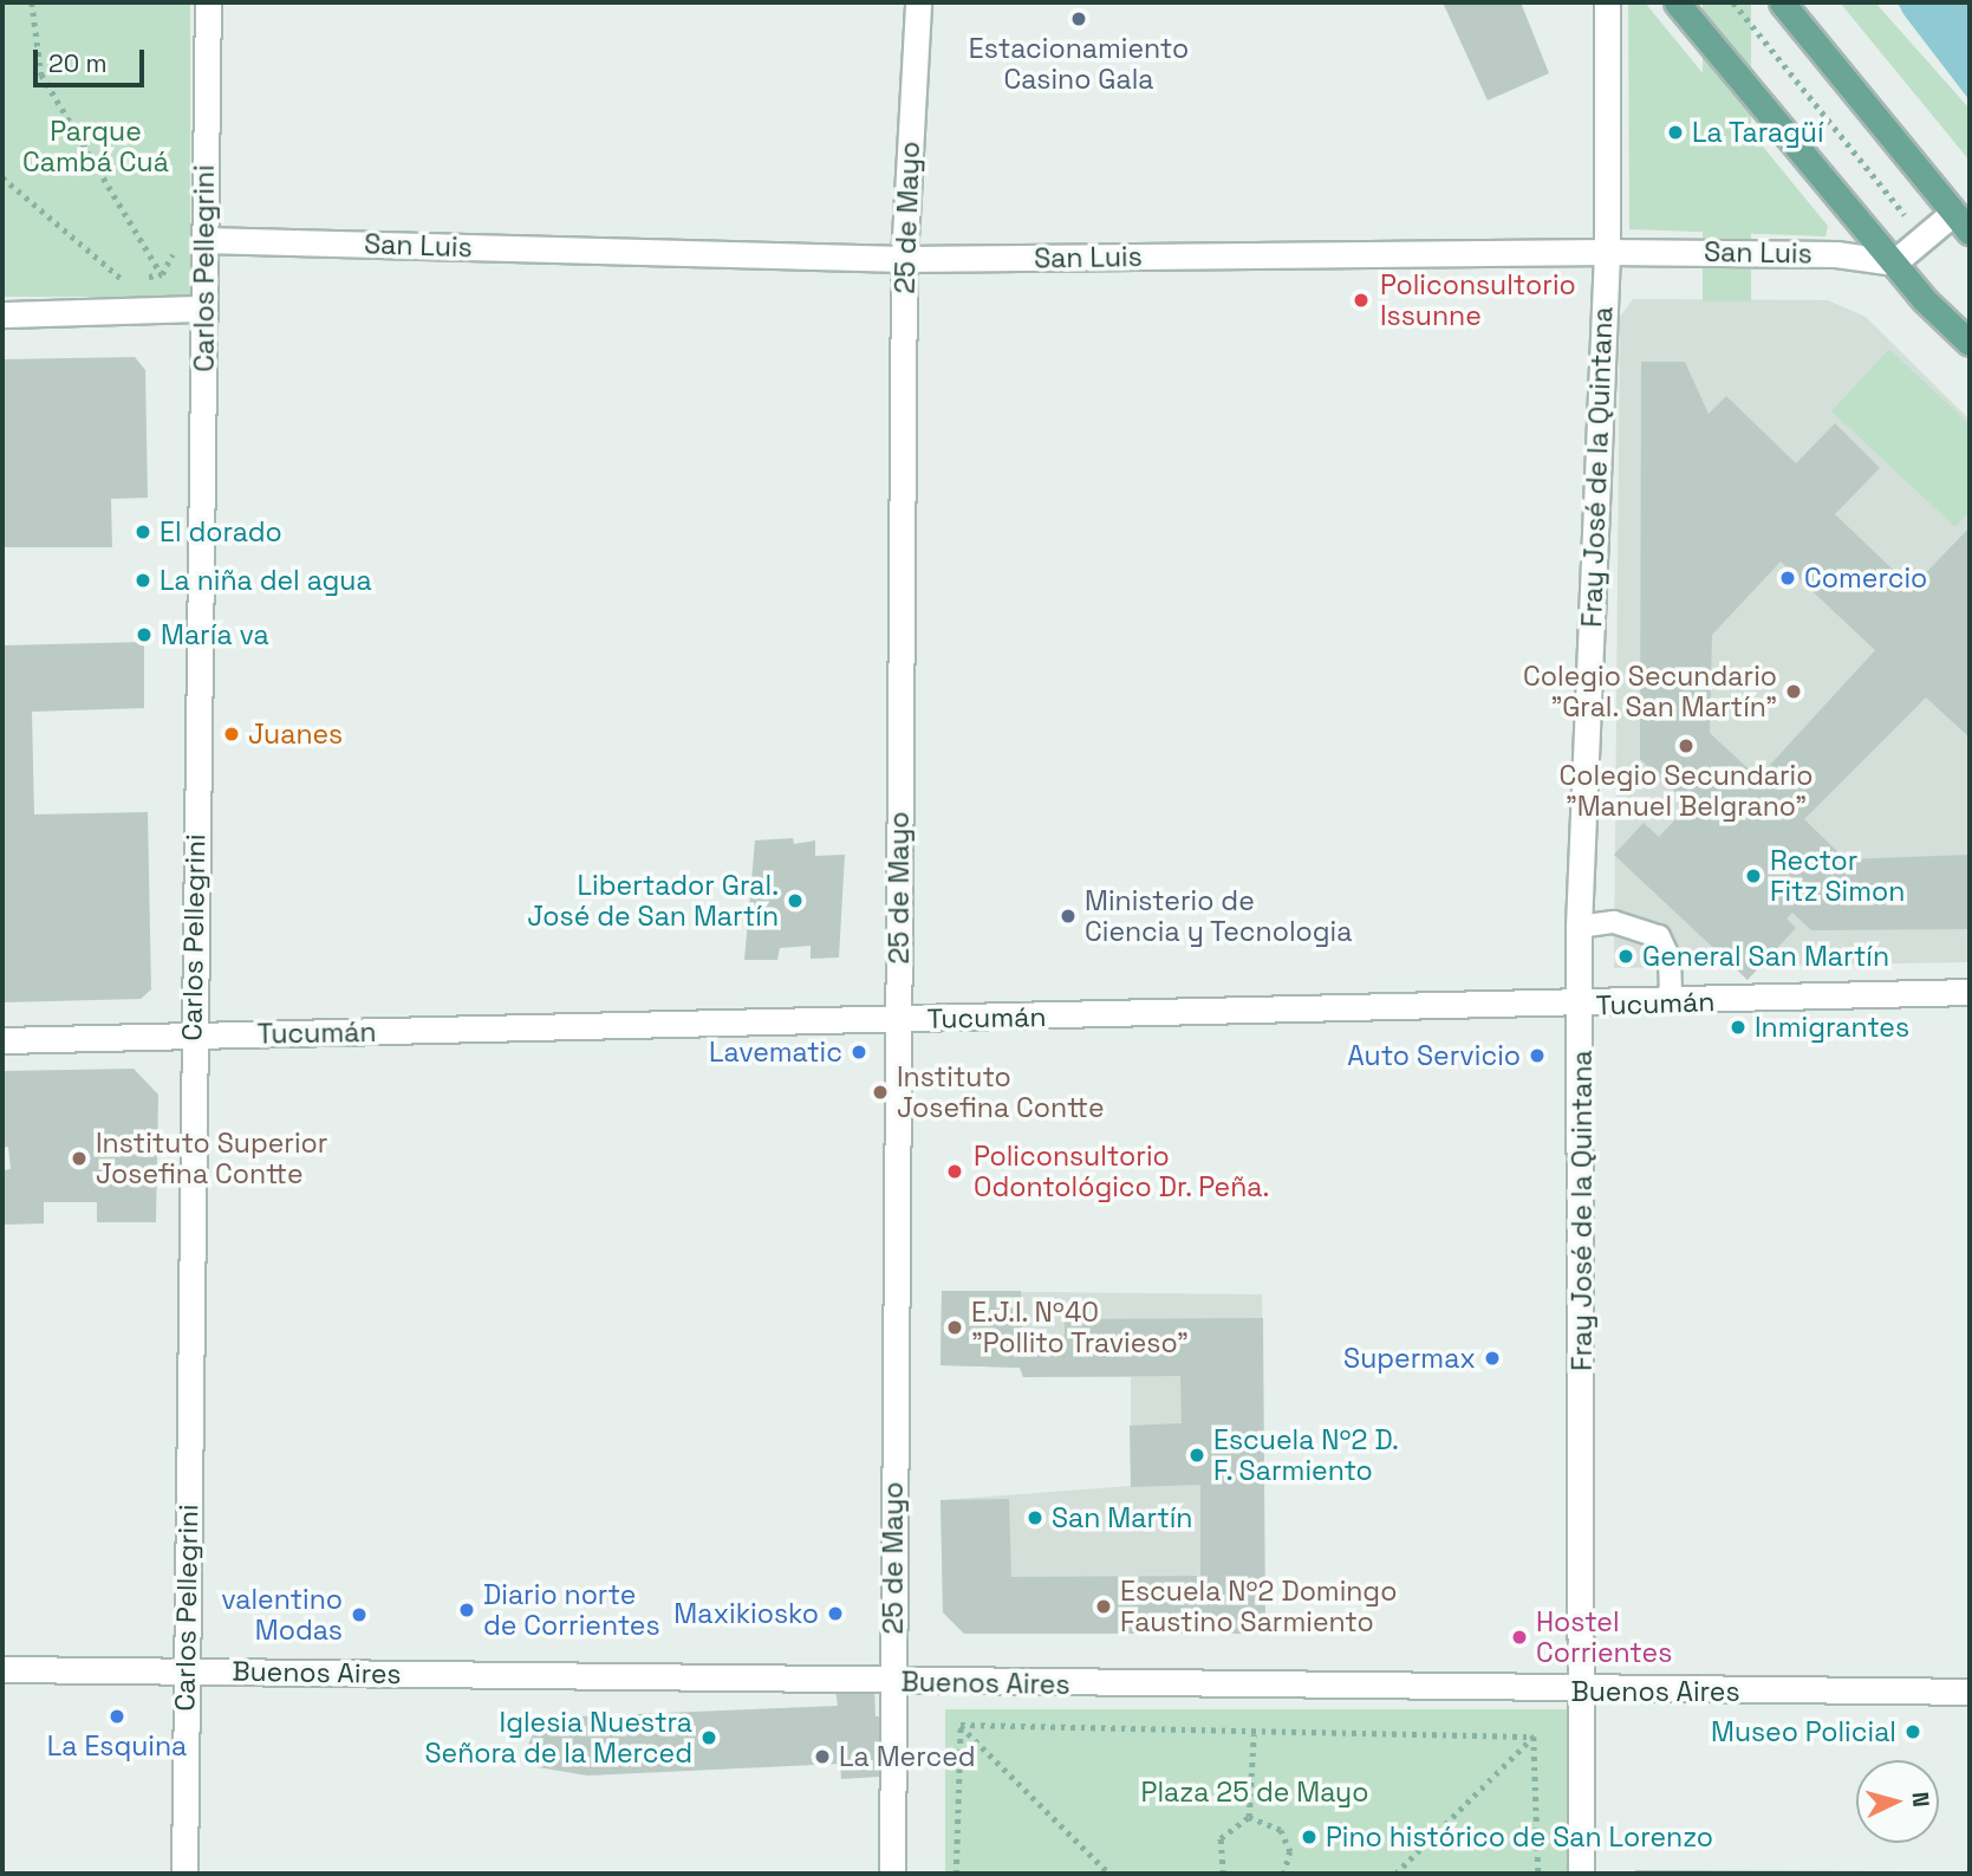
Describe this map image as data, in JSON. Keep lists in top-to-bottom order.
{
  "streets": {
    "street": [
      "25 de Mayo",
      "San Luis",
      "Carlos Pellegrini",
      "Fray José de la Quintana",
      "Tucumán",
      "Buenos Aires"
    ]
  },
  "crossings": [
    ["25 de Mayo", "San Luis"],
    ["25 de Mayo", "Tucumán"],
    ["25 de Mayo", "Buenos Aires"],
    ["San Luis", "Carlos Pellegrini"],
    ["San Luis", "Fray José de la Quintana"],
    ["Carlos Pellegrini", "Tucumán"],
    ["Carlos Pellegrini", "Buenos Aires"],
    ["Fray José de la Quintana", "Tucumán"],
    ["Fray José de la Quintana", "Buenos Aires"]
  ],
  "parks": ["Parque Cambá Cuá", "Plaza 25 de Mayo"],
  "places": [
    "Estacionamiento Casino Gala",
    "La Taragüí",
    "Policonsultorio Issunne",
    "El dorado",
    "Comercio",
    "La niña del agua",
    "María va",
    "Colegio Secundario \"Gral. San Martín\"",
    "Juanes",
    "Colegio Secundario \"Manuel Belgrano\"",
    "Rector Fitz Simon",
    "Libertador Gral. José de San Martín",
    "Ministerio de Ciencia y Tecnologia",
    "General San Martín",
    "Inmigrantes",
    "Lavematic",
    "Auto Servicio",
    "Instituto Josefina Contte",
    "Instituto Superior Josefina Contte",
    "Policonsultorio Odontológico Dr. Peña.",
    "E.J.I. Nº40 \"Pollito Travieso\"",
    "Supermax",
    "Escuela Nº2 D. F. Sarmiento",
    "San Martín",
    "Escuela Nº2 Domingo Faustino Sarmiento",
    "Diario norte de Corrientes",
    "Maxikiosko",
    "valentino Modas",
    "Hostel Corrientes",
    "La Esquina",
    "Museo Policial",
    "Iglesia Nuestra Señora de la Merced",
    "La Merced",
    "Pino histórico de San Lorenzo"
  ],
  "scale_bar": "20 m",
  "north": "right"
}
